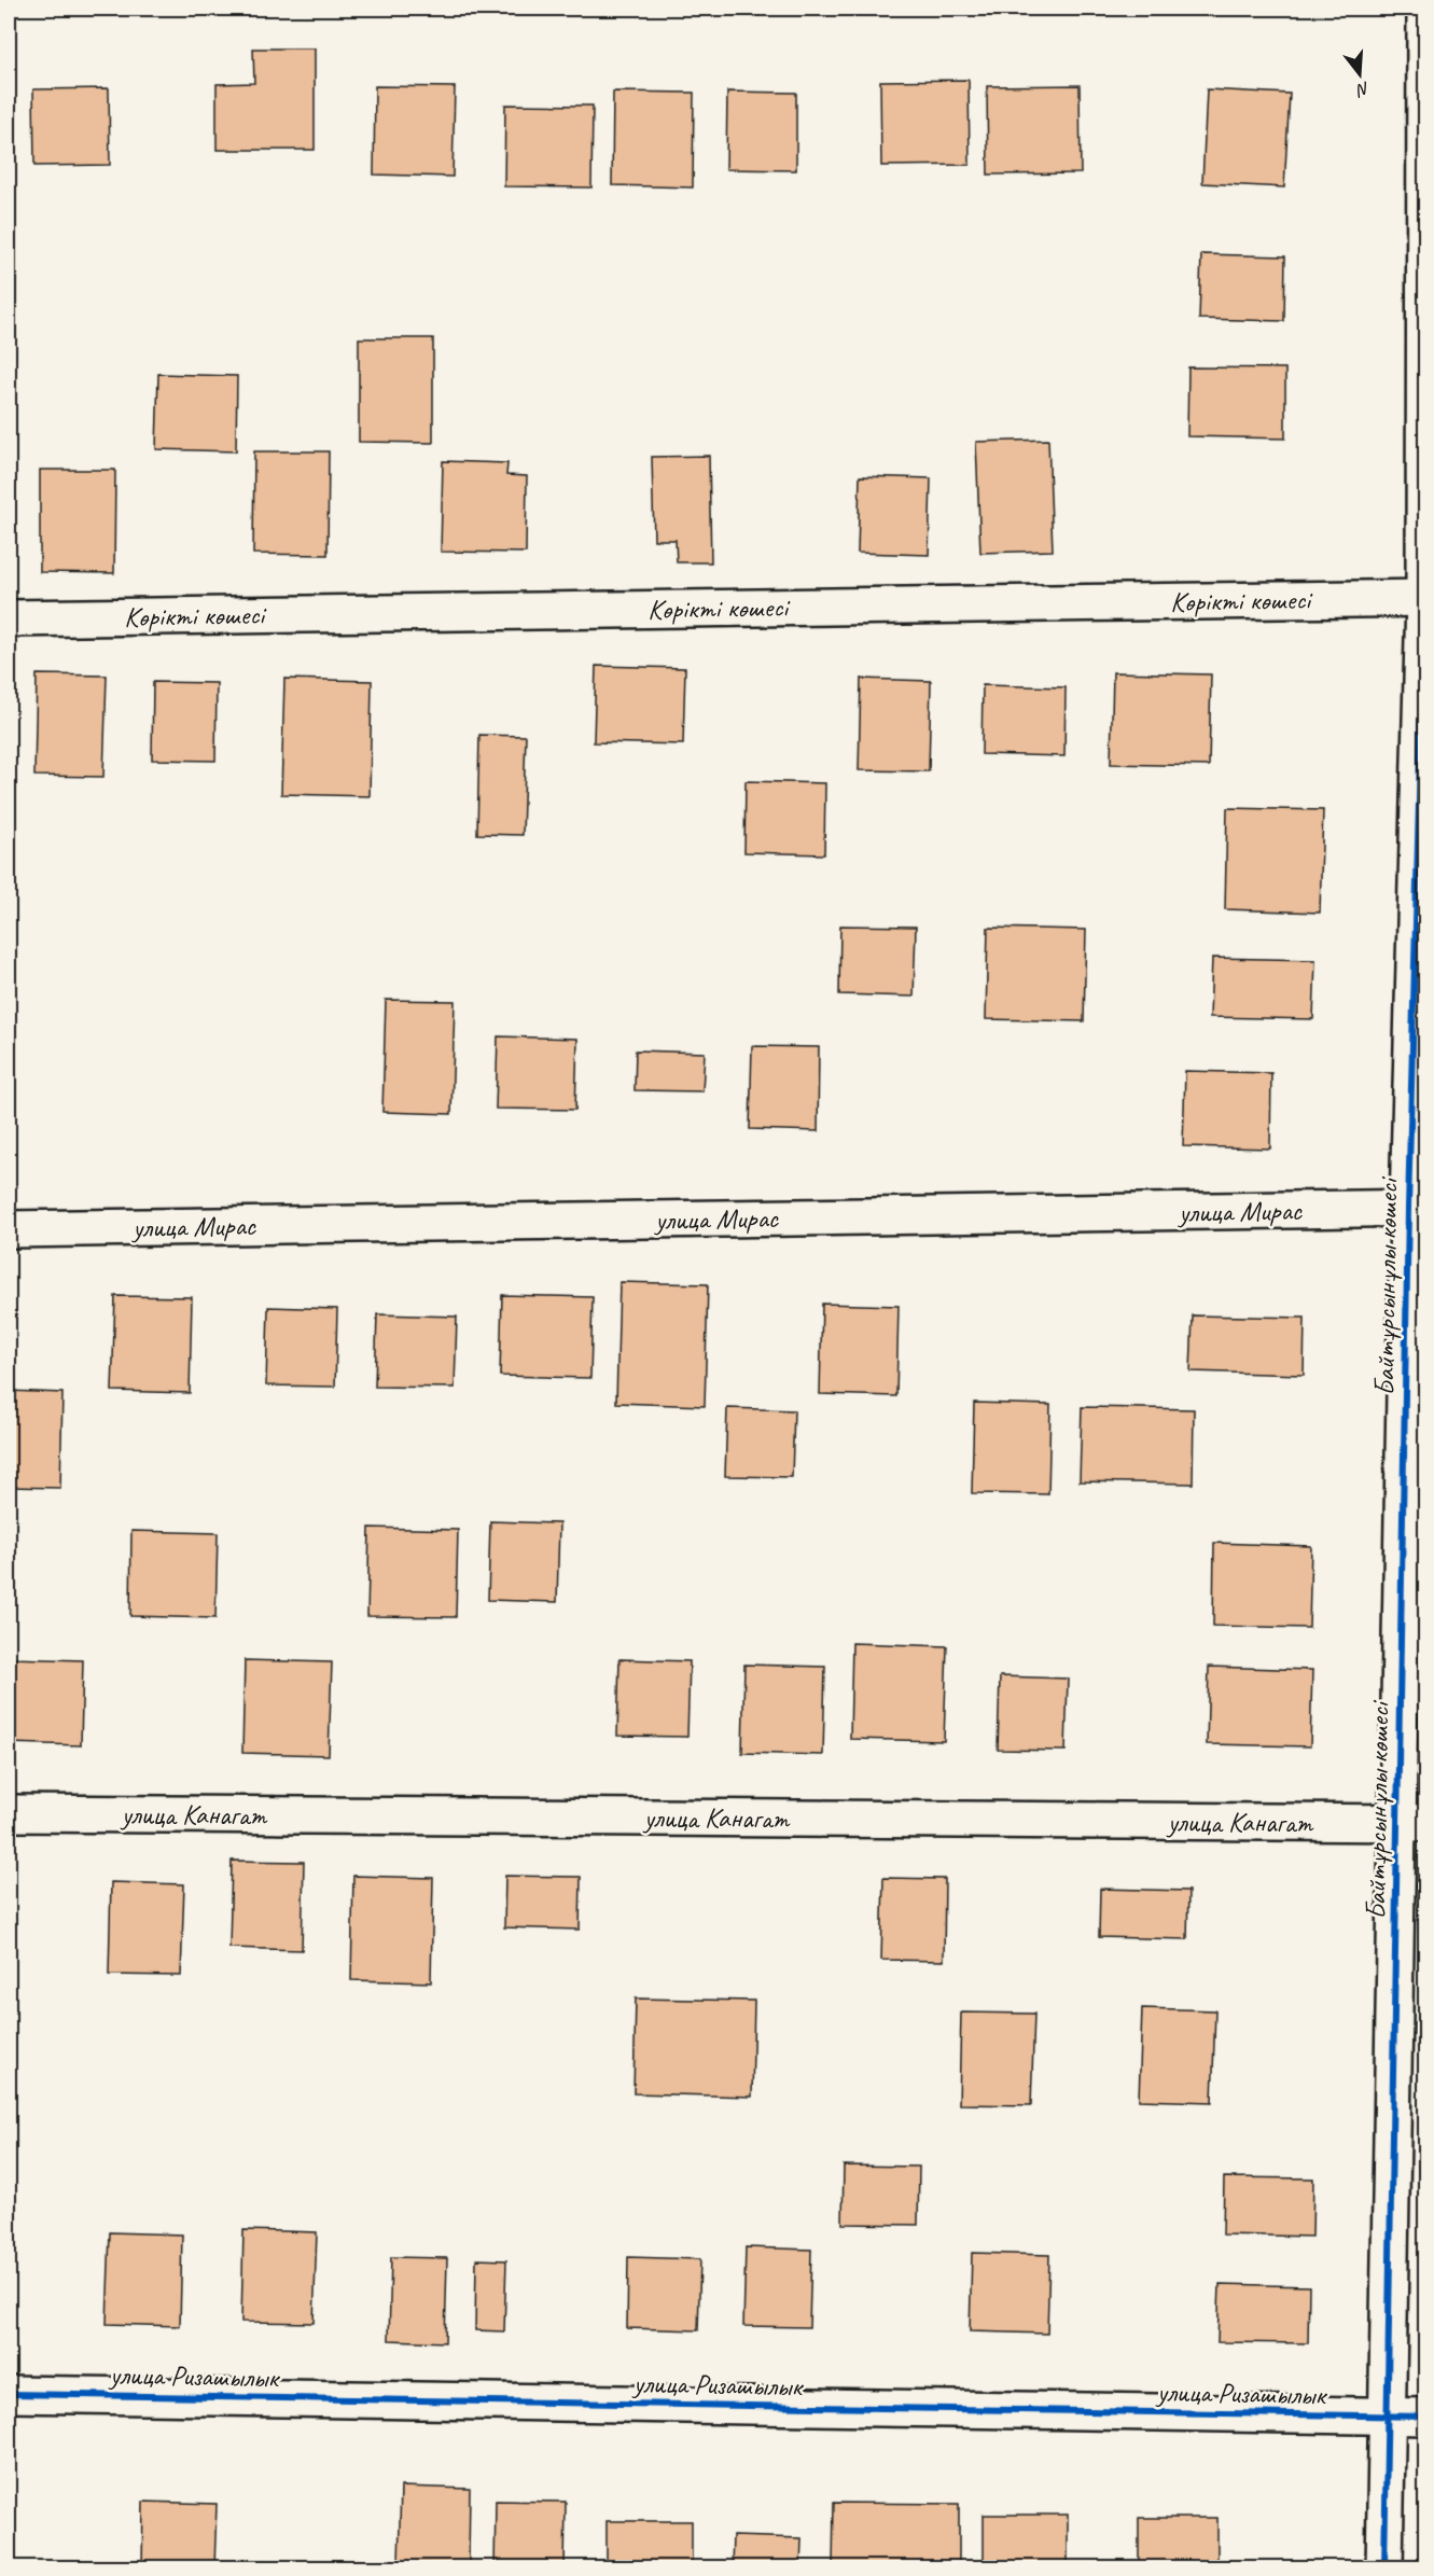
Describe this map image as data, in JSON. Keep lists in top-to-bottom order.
{
  "streets": {
    "street": [
      "Көрікті көшесі",
      "улица Мирас",
      "Байтұрсынұлы көшесі",
      "улица Канагат",
      "улица Ризашылык"
    ]
  },
  "crossings": [
    ["Көрікті көшесі", "Байтұрсынұлы көшесі"],
    ["улица Мирас", "Байтұрсынұлы көшесі"],
    ["Байтұрсынұлы көшесі", "улица Канагат"],
    ["Байтұрсынұлы көшесі", "улица Ризашылык"]
  ],
  "north": "bottom"
}
